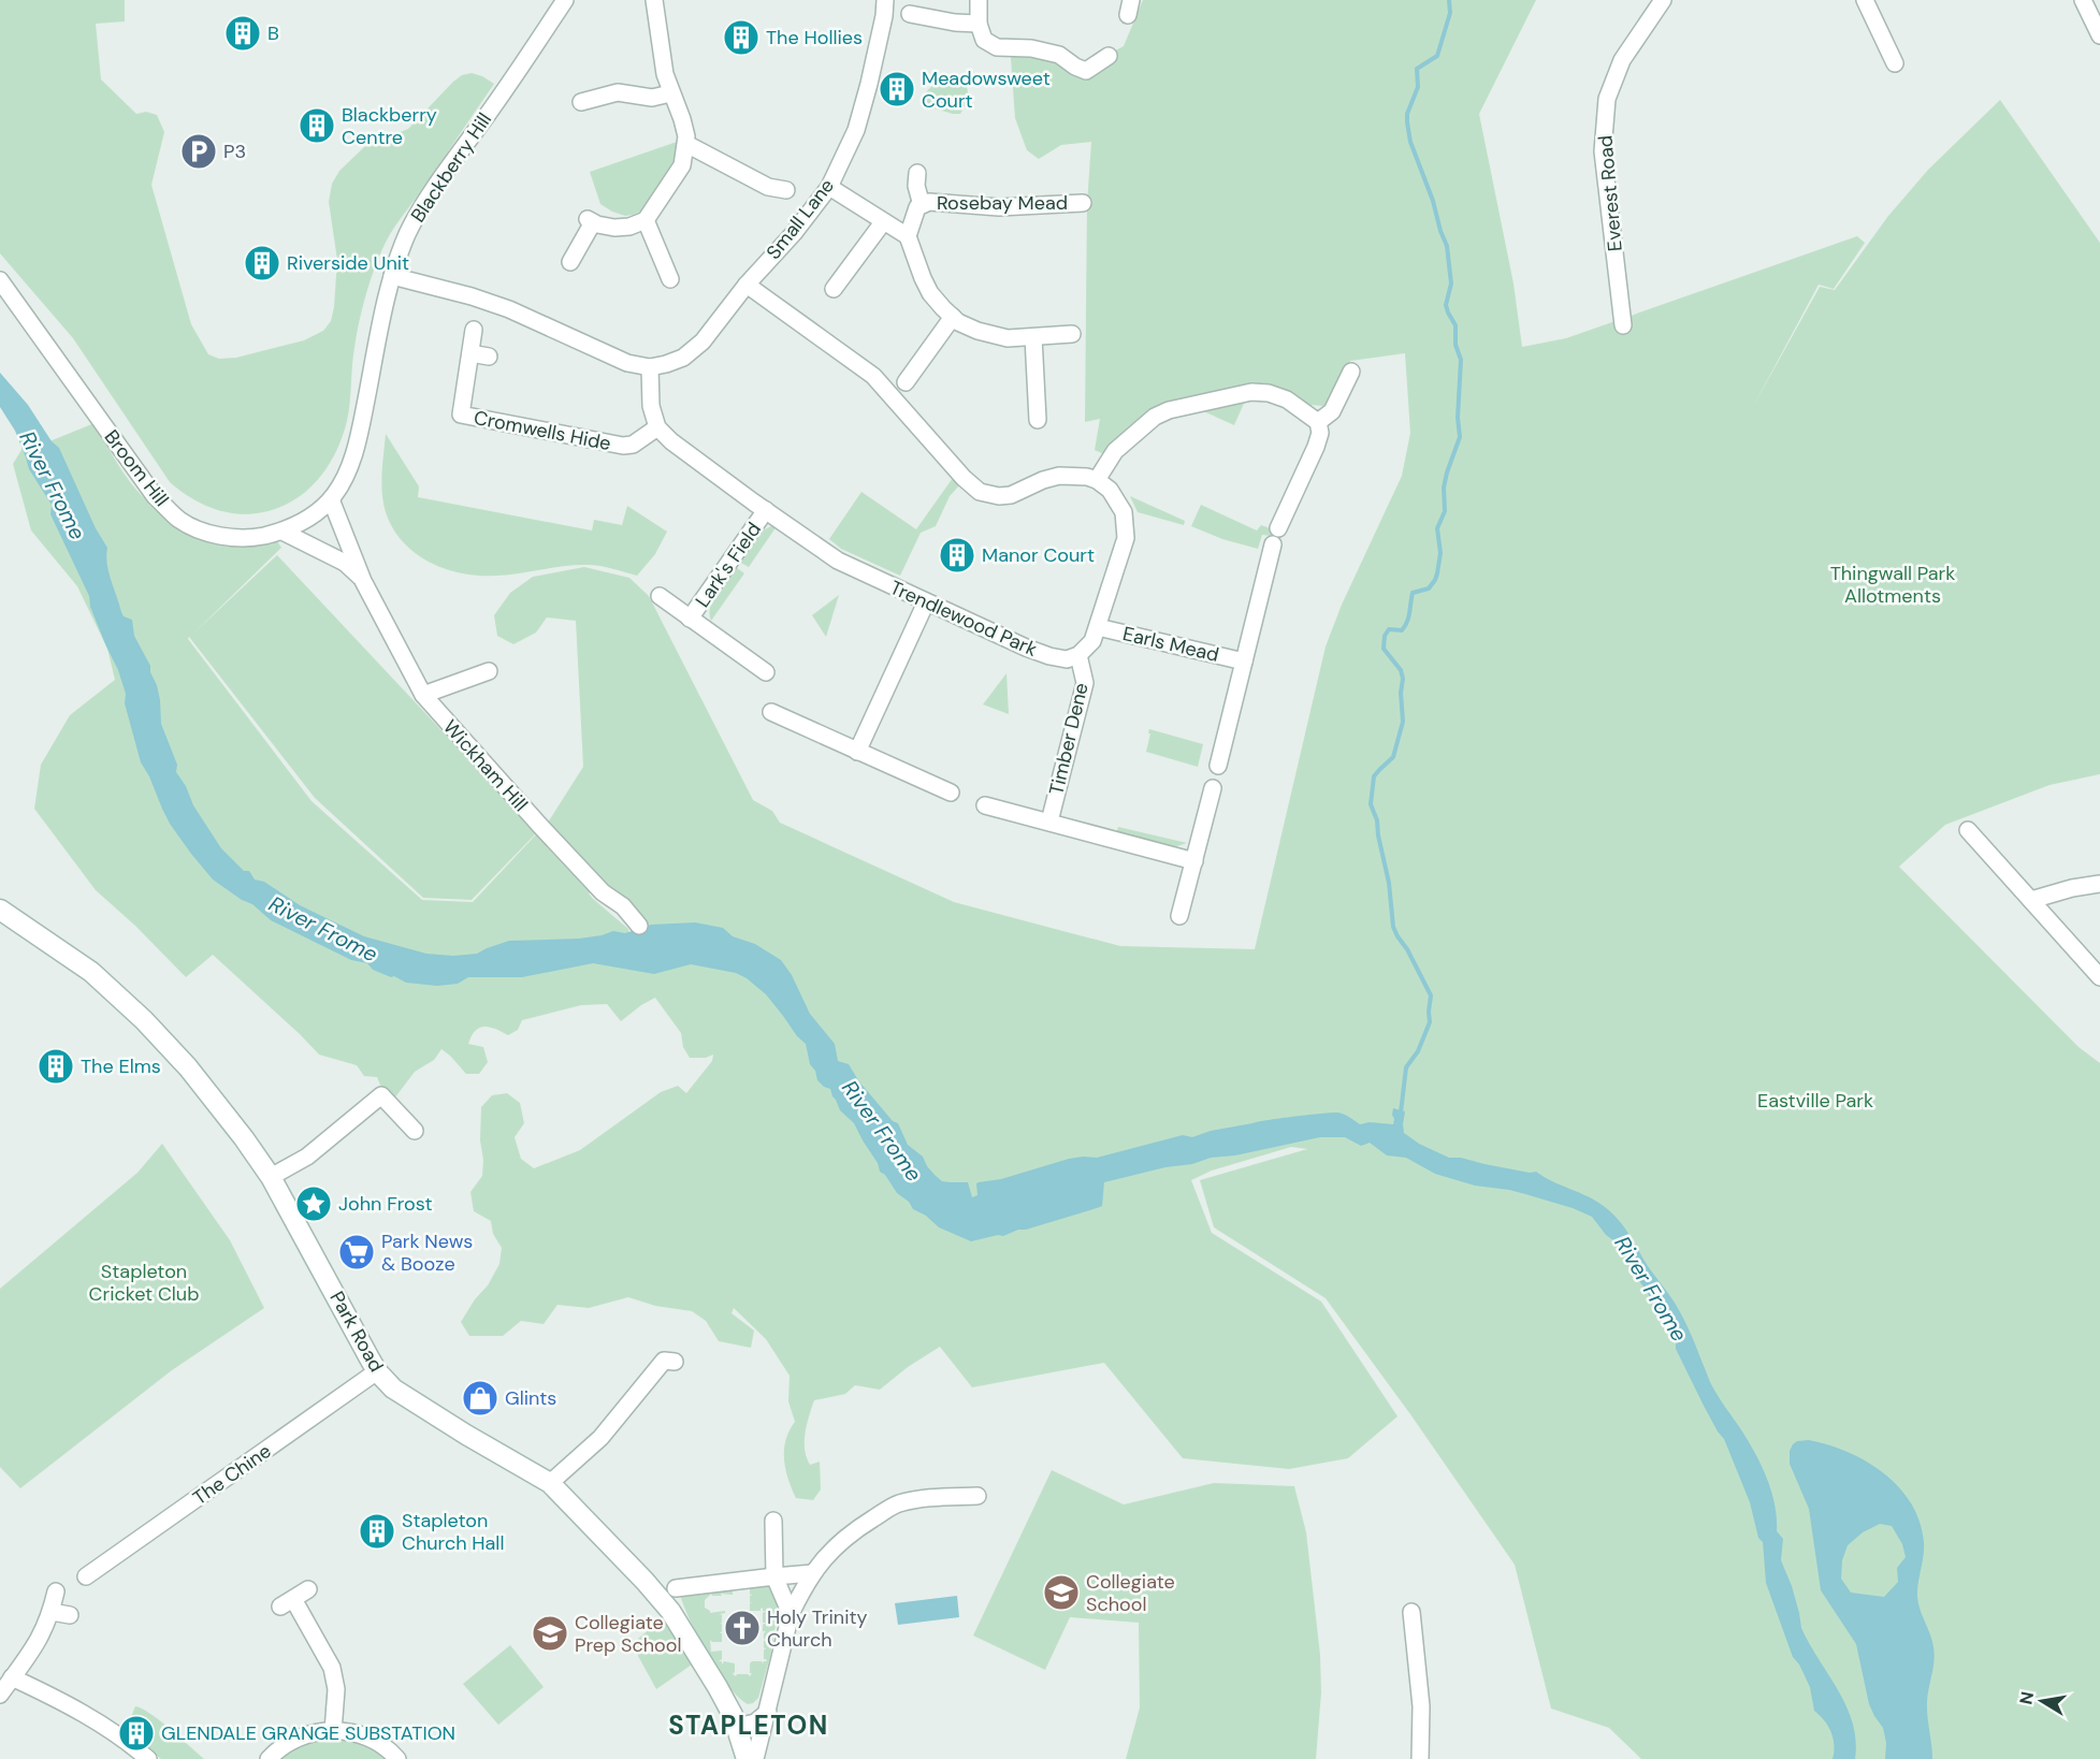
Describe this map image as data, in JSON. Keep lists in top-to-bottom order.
{
  "streets": {
    "main road": ["Park Road"],
    "street": [
      "Blackberry Hill",
      "Everest Road",
      "Rosebay Mead",
      "Small Lane",
      "Cromwells Hide",
      "Broom Hill",
      "Lark's Field",
      "Trendlewood Park",
      "Earls Mead",
      "Timber Dene",
      "Wickham Hill",
      "The Chine"
    ]
  },
  "crossings": [
    ["Blackberry Hill", "Broom Hill"],
    ["Blackberry Hill", "Wickham Hill"],
    ["Cromwells Hide", "Trendlewood Park"],
    ["Broom Hill", "Wickham Hill"],
    ["Lark's Field", "Trendlewood Park"],
    ["Trendlewood Park", "Timber Dene"],
    ["Park Road", "The Chine"]
  ],
  "districts": ["STAPLETON"],
  "water": ["River Frome"],
  "parks": ["Thingwall Park Allotments", "Eastville Park", "Stapleton Cricket Club"],
  "places": {
    "building": [
      "B",
      "The Hollies",
      "Meadowsweet Court",
      "Blackberry Centre",
      "Riverside Unit",
      "Manor Court",
      "The Elms",
      "Stapleton Church Hall",
      "GLENDALE GRANGE SUBSTATION"
    ],
    "parking": ["P3"],
    "place": ["John Frost"],
    "supermarket": ["Park News & Booze"],
    "shop": ["Glints"],
    "school or university": ["Collegiate School", "Collegiate Prep School"],
    "church": ["Holy Trinity Church"]
  },
  "north": "left"
}
